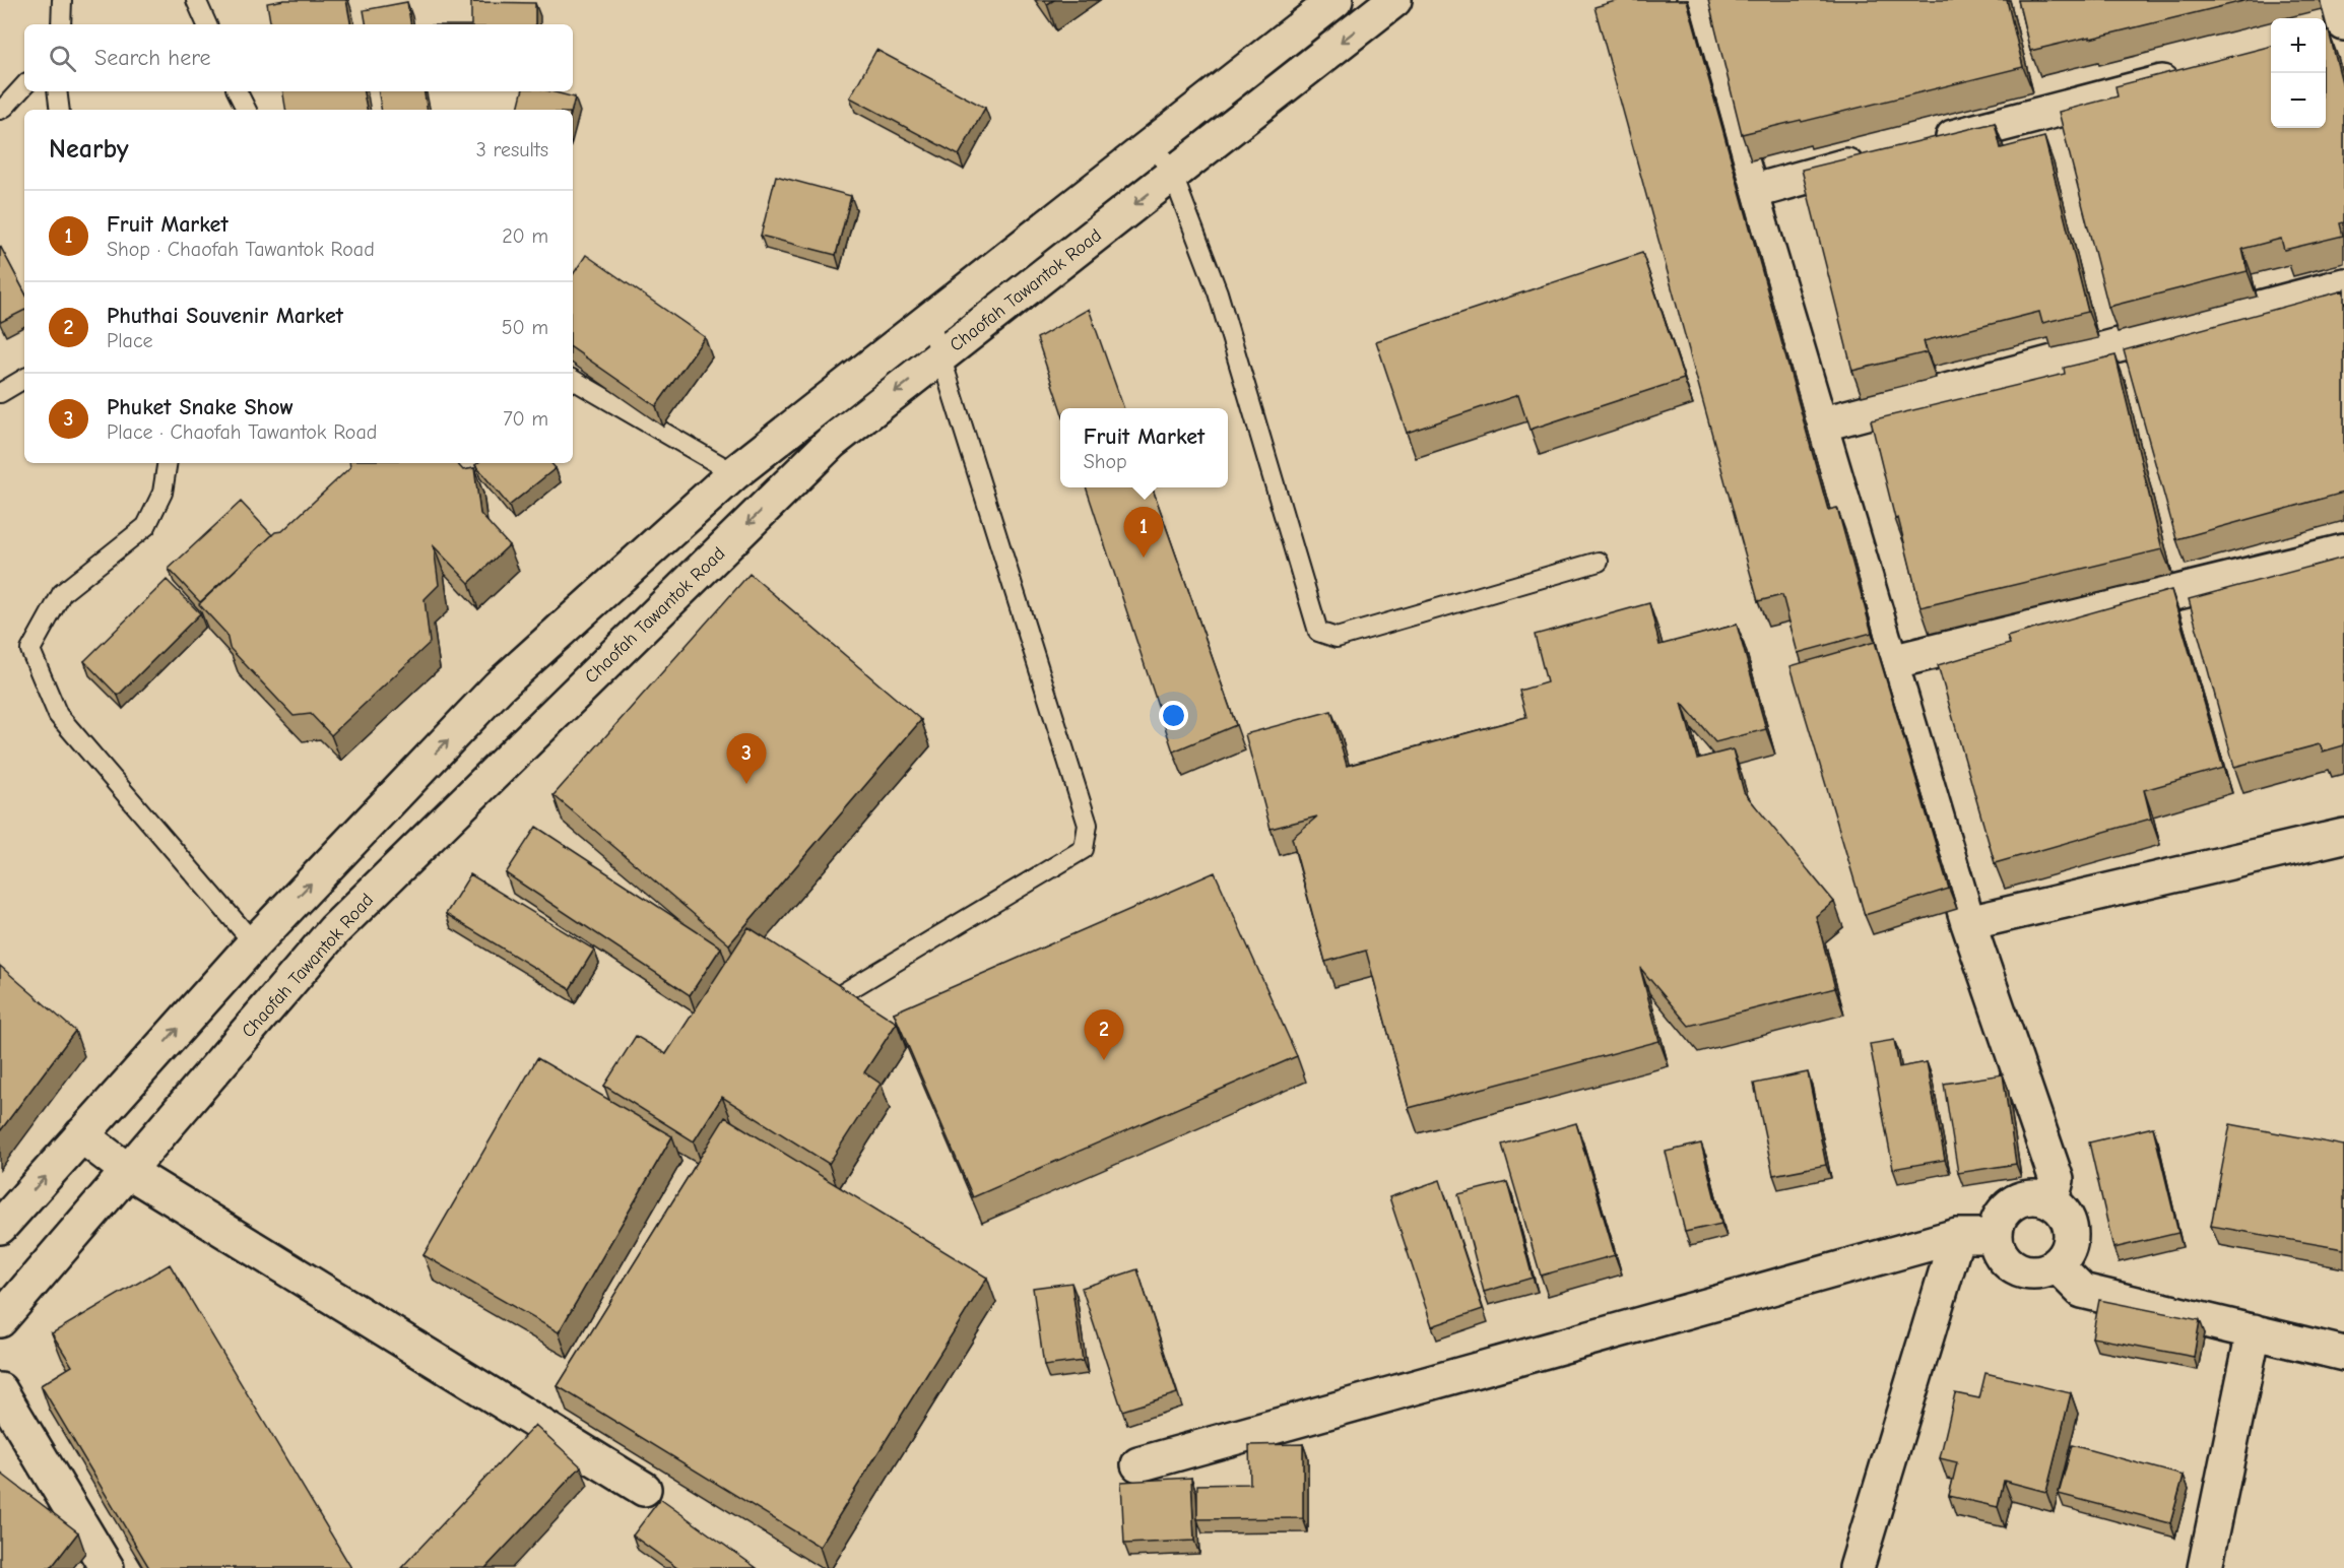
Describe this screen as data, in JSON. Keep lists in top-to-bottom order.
{
  "streets": {
    "street": ["Chaofah Tawantok Road"]
  },
  "page": {
    "map_buttons": ["+", "−"],
    "search": "Search here",
    "heading": ["Nearby", "3 results"],
    "list": [
      {
        "mark": "1",
        "name": "Fruit Market",
        "note": "Shop · Chaofah Tawantok Road",
        "value": "20 m"
      },
      {
        "mark": "2",
        "name": "Phuthai Souvenir Market",
        "note": "Place",
        "value": "50 m"
      },
      {
        "mark": "3",
        "name": "Phuket Snake Show",
        "note": "Place · Chaofah Tawantok Road",
        "value": "70 m"
      }
    ],
    "popup": ["Fruit Market", "Shop"],
    "pins": ["1", "3", "2"]
  }
}
